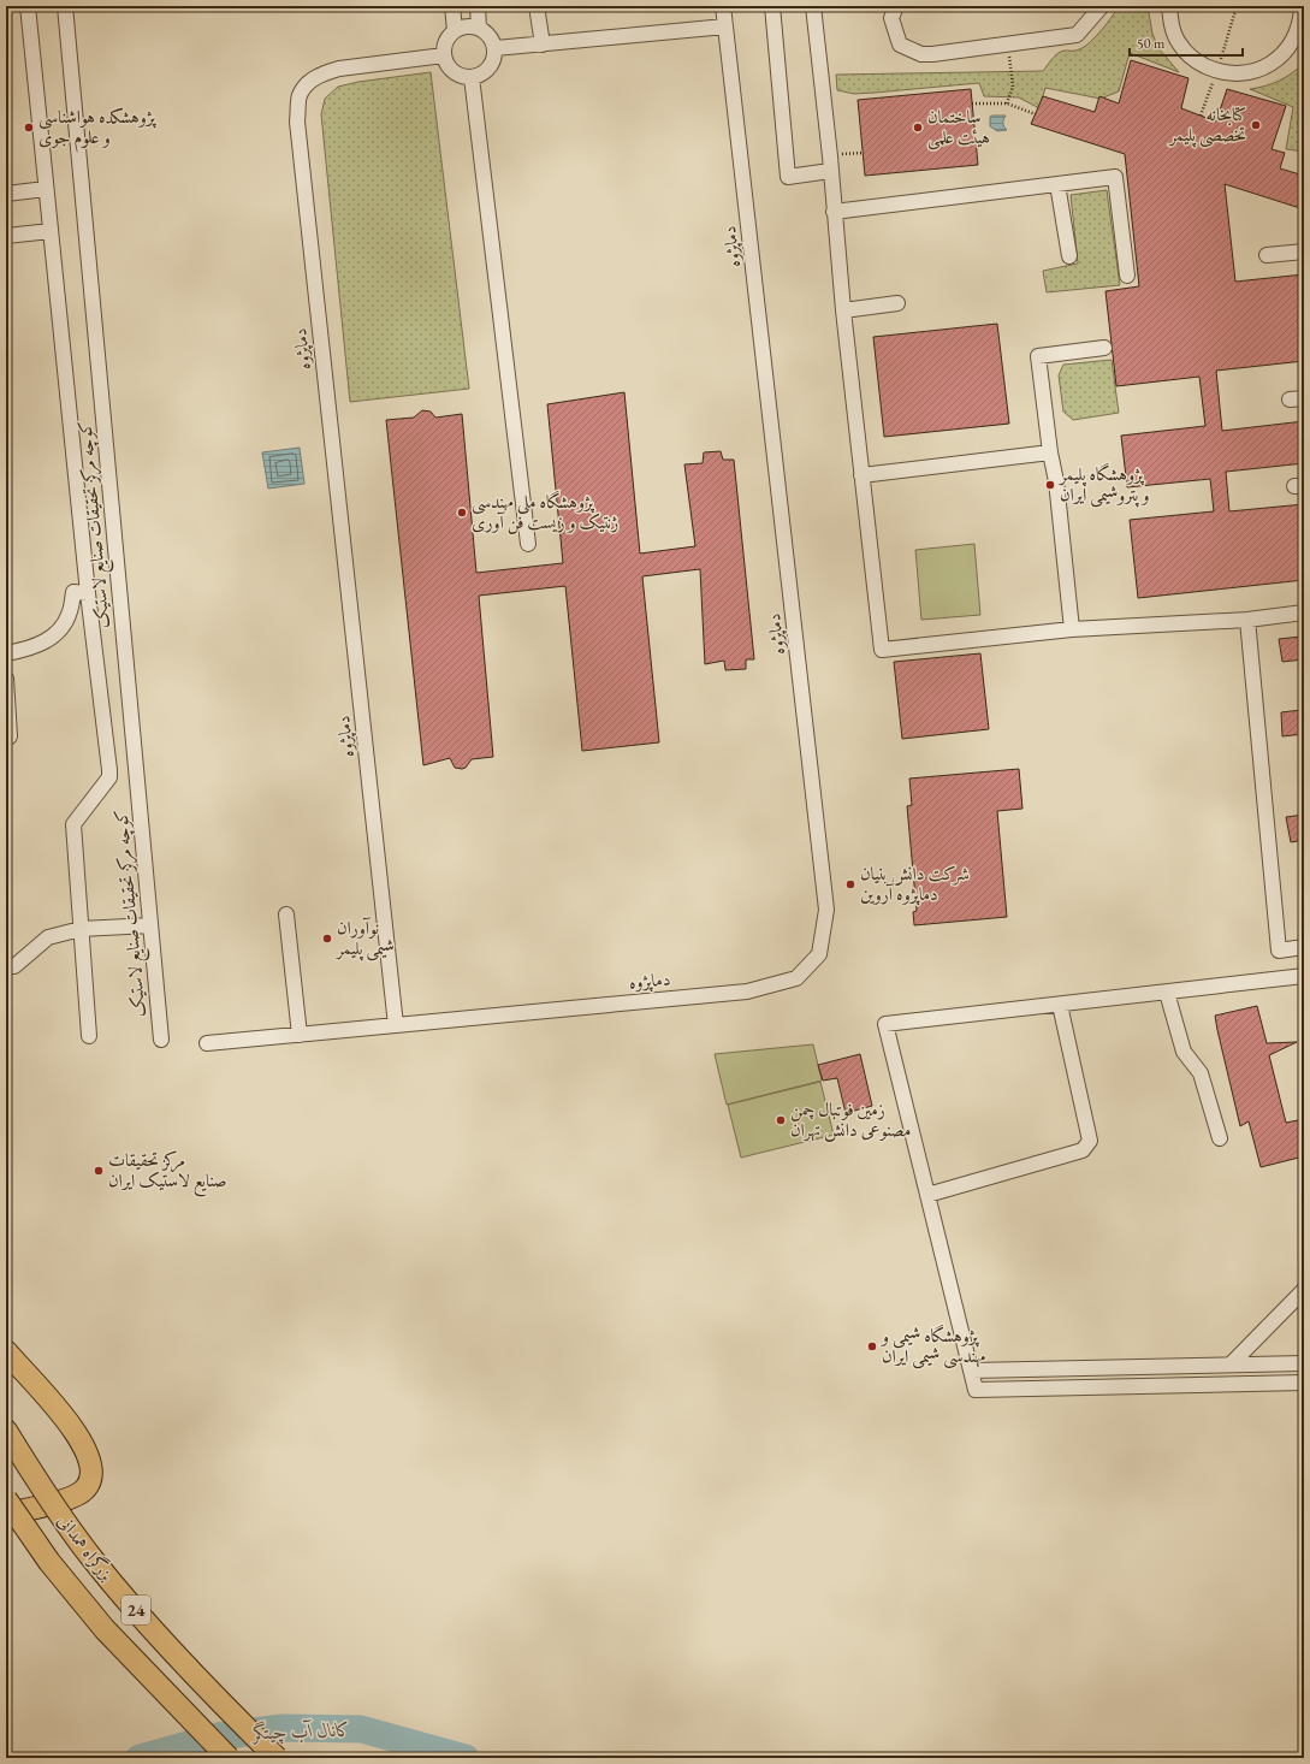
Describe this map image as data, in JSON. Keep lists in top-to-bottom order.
{
  "streets": {
    "highway": ["بزرگراه همدانی", "24"],
    "street": ["دماپژوه", "کوچه مرکز تحقیقات صنایع لاستیک"]
  },
  "water": ["کانال آب چیتگر"],
  "places": [
    "کتابخانه تخصصی پلیمر",
    "پژوهشکده هواشناسی و علوم جوی",
    "ساختمان هیئت علمی",
    "پژوهشگاه پلیمر و پتروشیمی ایران",
    "پژوهشگاه ملی مهندسی ژنتیک و زیست فن آوری",
    "شرکت دانش بنیان دماپژوه آروین",
    "نوآوران شیمی پلیمر",
    "زمین فوتبال چمن مصنوعی دانش تهران",
    "مرکز تحقیقات صنایع لاستیک ایران",
    "پژوهشگاه شیمی و مهندسی شیمی ایران"
  ],
  "scale_bar": "50 m"
}
